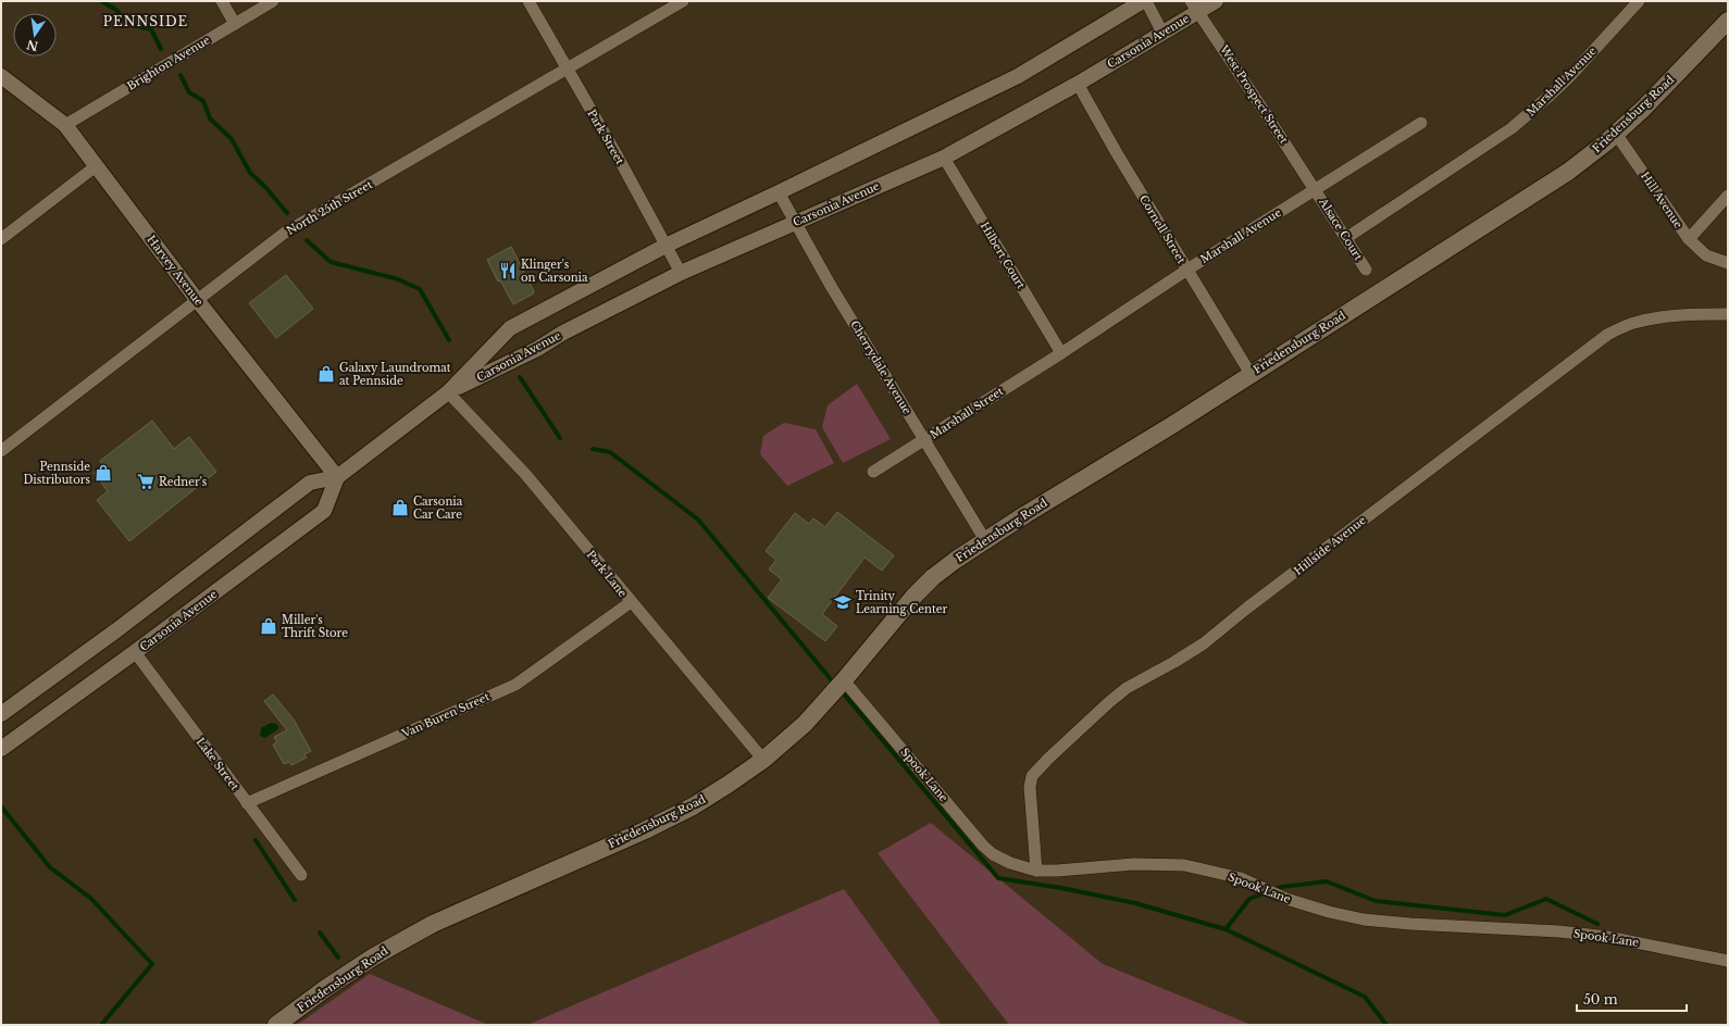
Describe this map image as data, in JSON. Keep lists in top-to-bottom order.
{
  "streets": {
    "main road": ["Friedensburg Road"],
    "street": [
      "Carsonia Avenue",
      "Brighton Avenue",
      "Marshall Avenue",
      "West Prospect Street",
      "Park Street",
      "Hill Avenue",
      "North 25th Street",
      "Cornell Street",
      "Alsace Court",
      "Hilbert Court",
      "Harvey Avenue",
      "Cherrydale Avenue",
      "Marshall Street",
      "Hillside Avenue",
      "Park Lane",
      "Van Buren Street",
      "Lake Street",
      "Spook Lane"
    ]
  },
  "crossings": [
    ["Carsonia Avenue", "West Prospect Street"],
    ["Carsonia Avenue", "Park Street"],
    ["Carsonia Avenue", "Cornell Street"],
    ["Carsonia Avenue", "Hilbert Court"],
    ["Carsonia Avenue", "Harvey Avenue"],
    ["Carsonia Avenue", "Cherrydale Avenue"],
    ["Carsonia Avenue", "Park Lane"],
    ["Carsonia Avenue", "Lake Street"],
    ["Brighton Avenue", "Harvey Avenue"],
    ["Marshall Avenue", "West Prospect Street"],
    ["Marshall Avenue", "Cornell Street"],
    ["Marshall Avenue", "Alsace Court"],
    ["Marshall Avenue", "Hilbert Court"],
    ["Marshall Avenue", "Marshall Street"],
    ["West Prospect Street", "Alsace Court"],
    ["Friedensburg Road", "Hill Avenue"],
    ["Friedensburg Road", "Cornell Street"],
    ["Friedensburg Road", "Cherrydale Avenue"],
    ["Friedensburg Road", "Park Lane"],
    ["Friedensburg Road", "Spook Lane"],
    ["Park Street", "North 25th Street"],
    ["North 25th Street", "Harvey Avenue"],
    ["Hilbert Court", "Marshall Street"],
    ["Cherrydale Avenue", "Marshall Street"],
    ["Hillside Avenue", "Spook Lane"],
    ["Park Lane", "Van Buren Street"],
    ["Van Buren Street", "Lake Street"]
  ],
  "districts": ["PENNSIDE"],
  "places": {
    "restaurant": ["Klinger's on Carsonia"],
    "shop": [
      "Galaxy Laundromat at Pennside",
      "Pennside Distributors",
      "Carsonia Car Care",
      "Miller's Thrift Store"
    ],
    "supermarket": ["Redner's"],
    "school or university": ["Trinity Learning Center"]
  },
  "scale_bar": "50 m",
  "north": "bottom"
}
